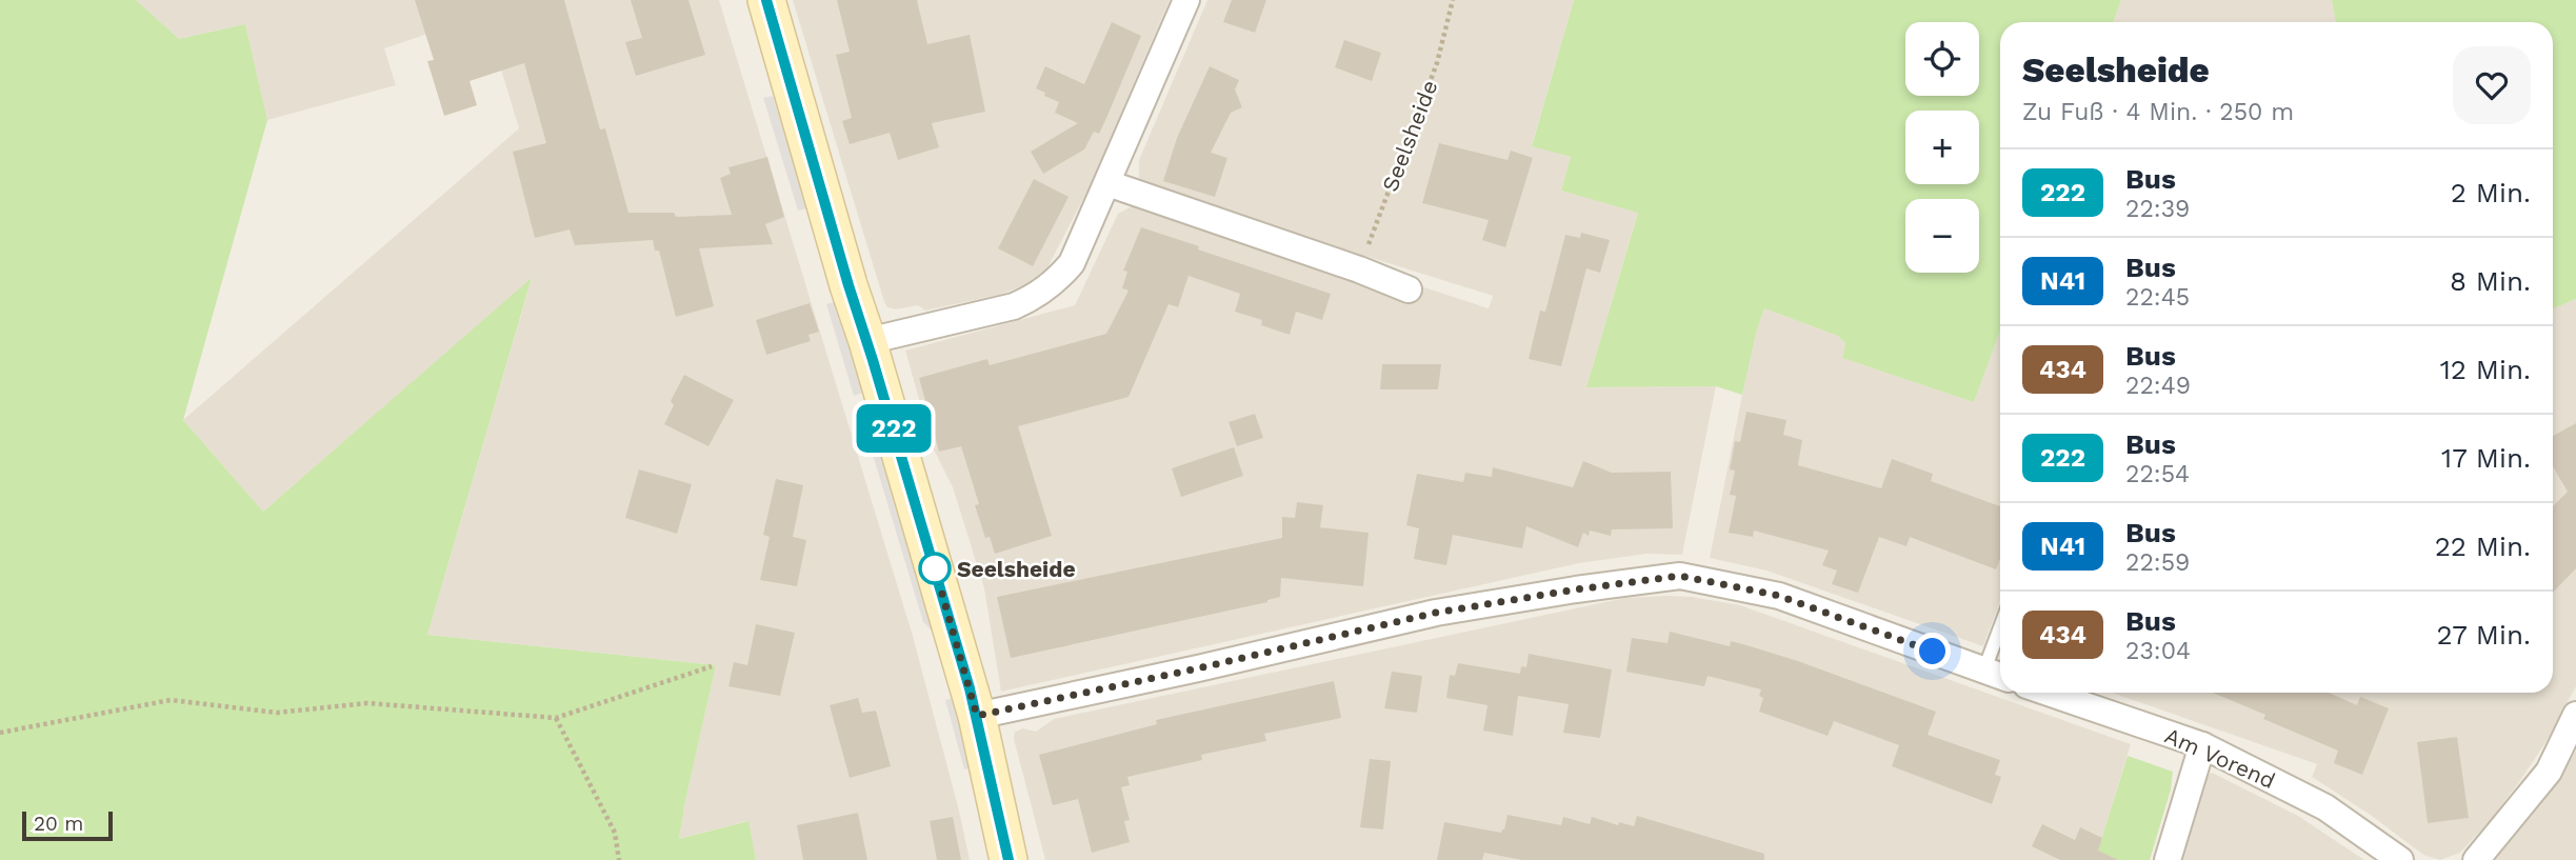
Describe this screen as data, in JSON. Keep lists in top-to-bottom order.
{
  "streets": {
    "street": ["Am Vorend"],
    "path": ["Seelsheide"]
  },
  "places": ["Seelsheide"],
  "lines": ["bus line 222"],
  "scale_bar": "20 m",
  "page": {
    "on_map": "222",
    "map_buttons": ["+", "−"],
    "heading": ["Seelsheide", "Zu Fuß · 4 Min. · 250 m"],
    "list": [
      {
        "mark": "222",
        "name": "Bus",
        "note": "22:39",
        "value": "2 Min."
      },
      {
        "mark": "N41",
        "name": "Bus",
        "note": "22:45",
        "value": "8 Min."
      },
      {
        "mark": "434",
        "name": "Bus",
        "note": "22:49",
        "value": "12 Min."
      },
      {
        "mark": "222",
        "name": "Bus",
        "note": "22:54",
        "value": "17 Min."
      },
      {
        "mark": "N41",
        "name": "Bus",
        "note": "22:59",
        "value": "22 Min."
      },
      {
        "mark": "434",
        "name": "Bus",
        "note": "23:04",
        "value": "27 Min."
      }
    ],
    "scale": "20 m"
  }
}
